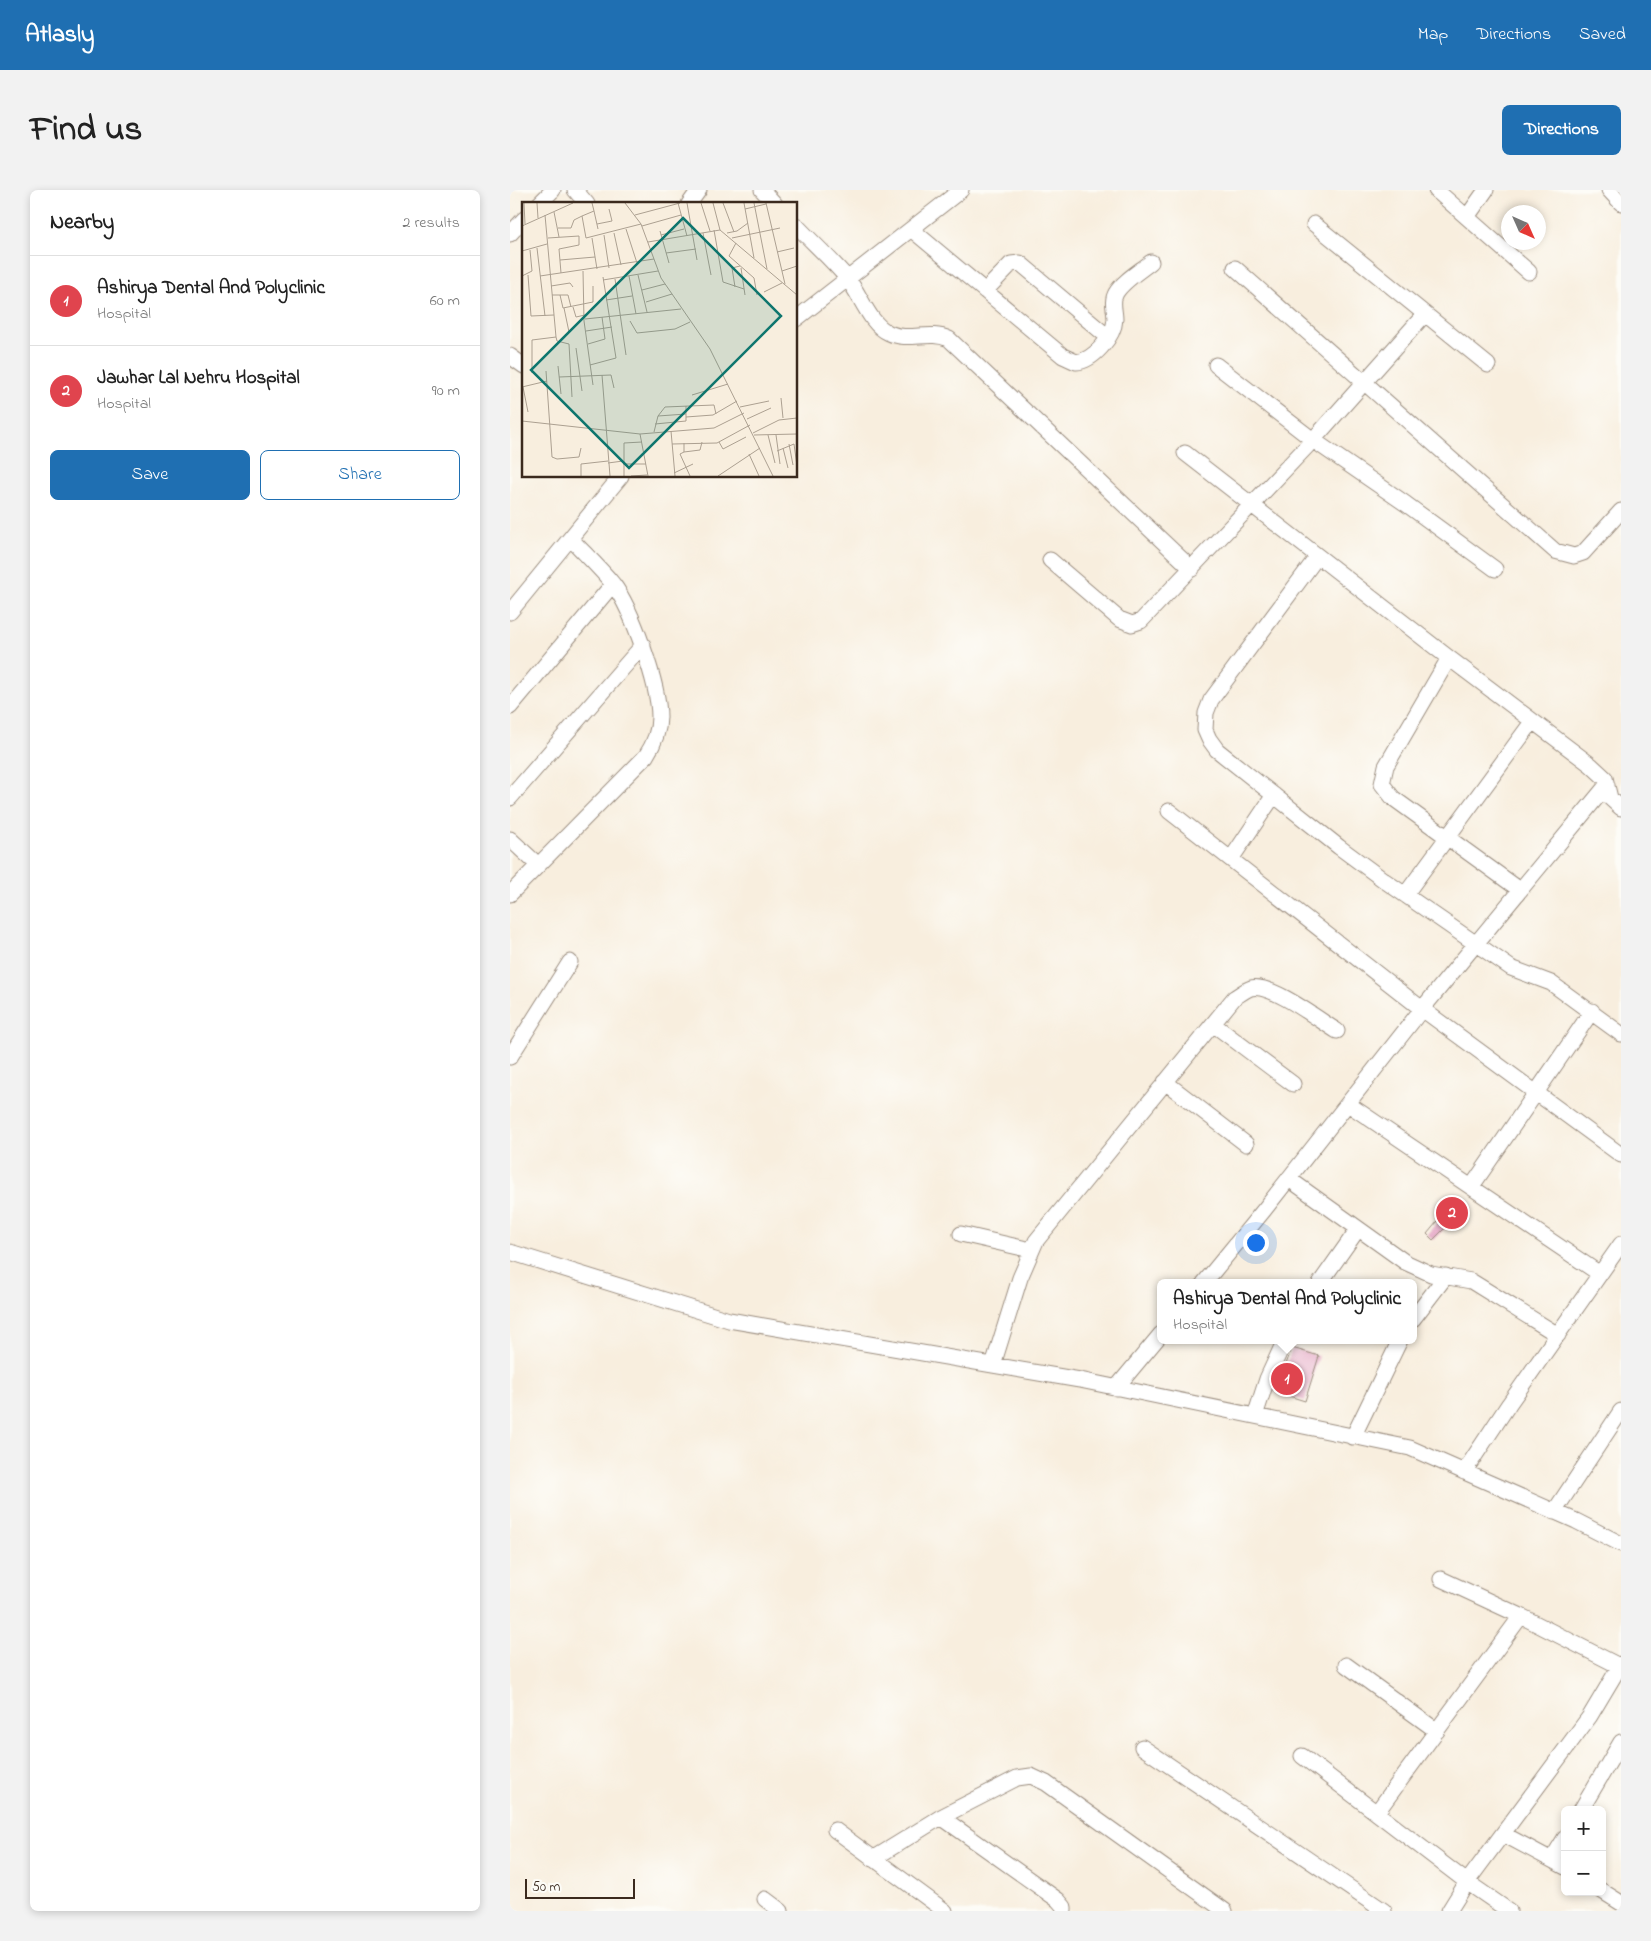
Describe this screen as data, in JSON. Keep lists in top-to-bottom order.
{
  "scale_bar": "50 m",
  "north": "bottom right",
  "page": {
    "header": "Atlasly",
    "nav": ["Map", "Directions", "Saved"],
    "title": "Find us",
    "buttons": [
      "Directions",
      ["Save", "Share"]
    ],
    "heading": ["Nearby", "2 results"],
    "list": [
      {
        "mark": "1",
        "name": "Ashirya Dental And Polyclinic",
        "note": "Hospital",
        "value": "60 m"
      },
      {
        "mark": "2",
        "name": "Jawhar Lal Nehru Hospital",
        "note": "Hospital",
        "value": "90 m"
      }
    ],
    "pins": ["2", "1"],
    "popup": ["Ashirya Dental And Polyclinic", "Hospital"],
    "map_buttons": ["+", "−"],
    "scale": "50 m"
  }
}
